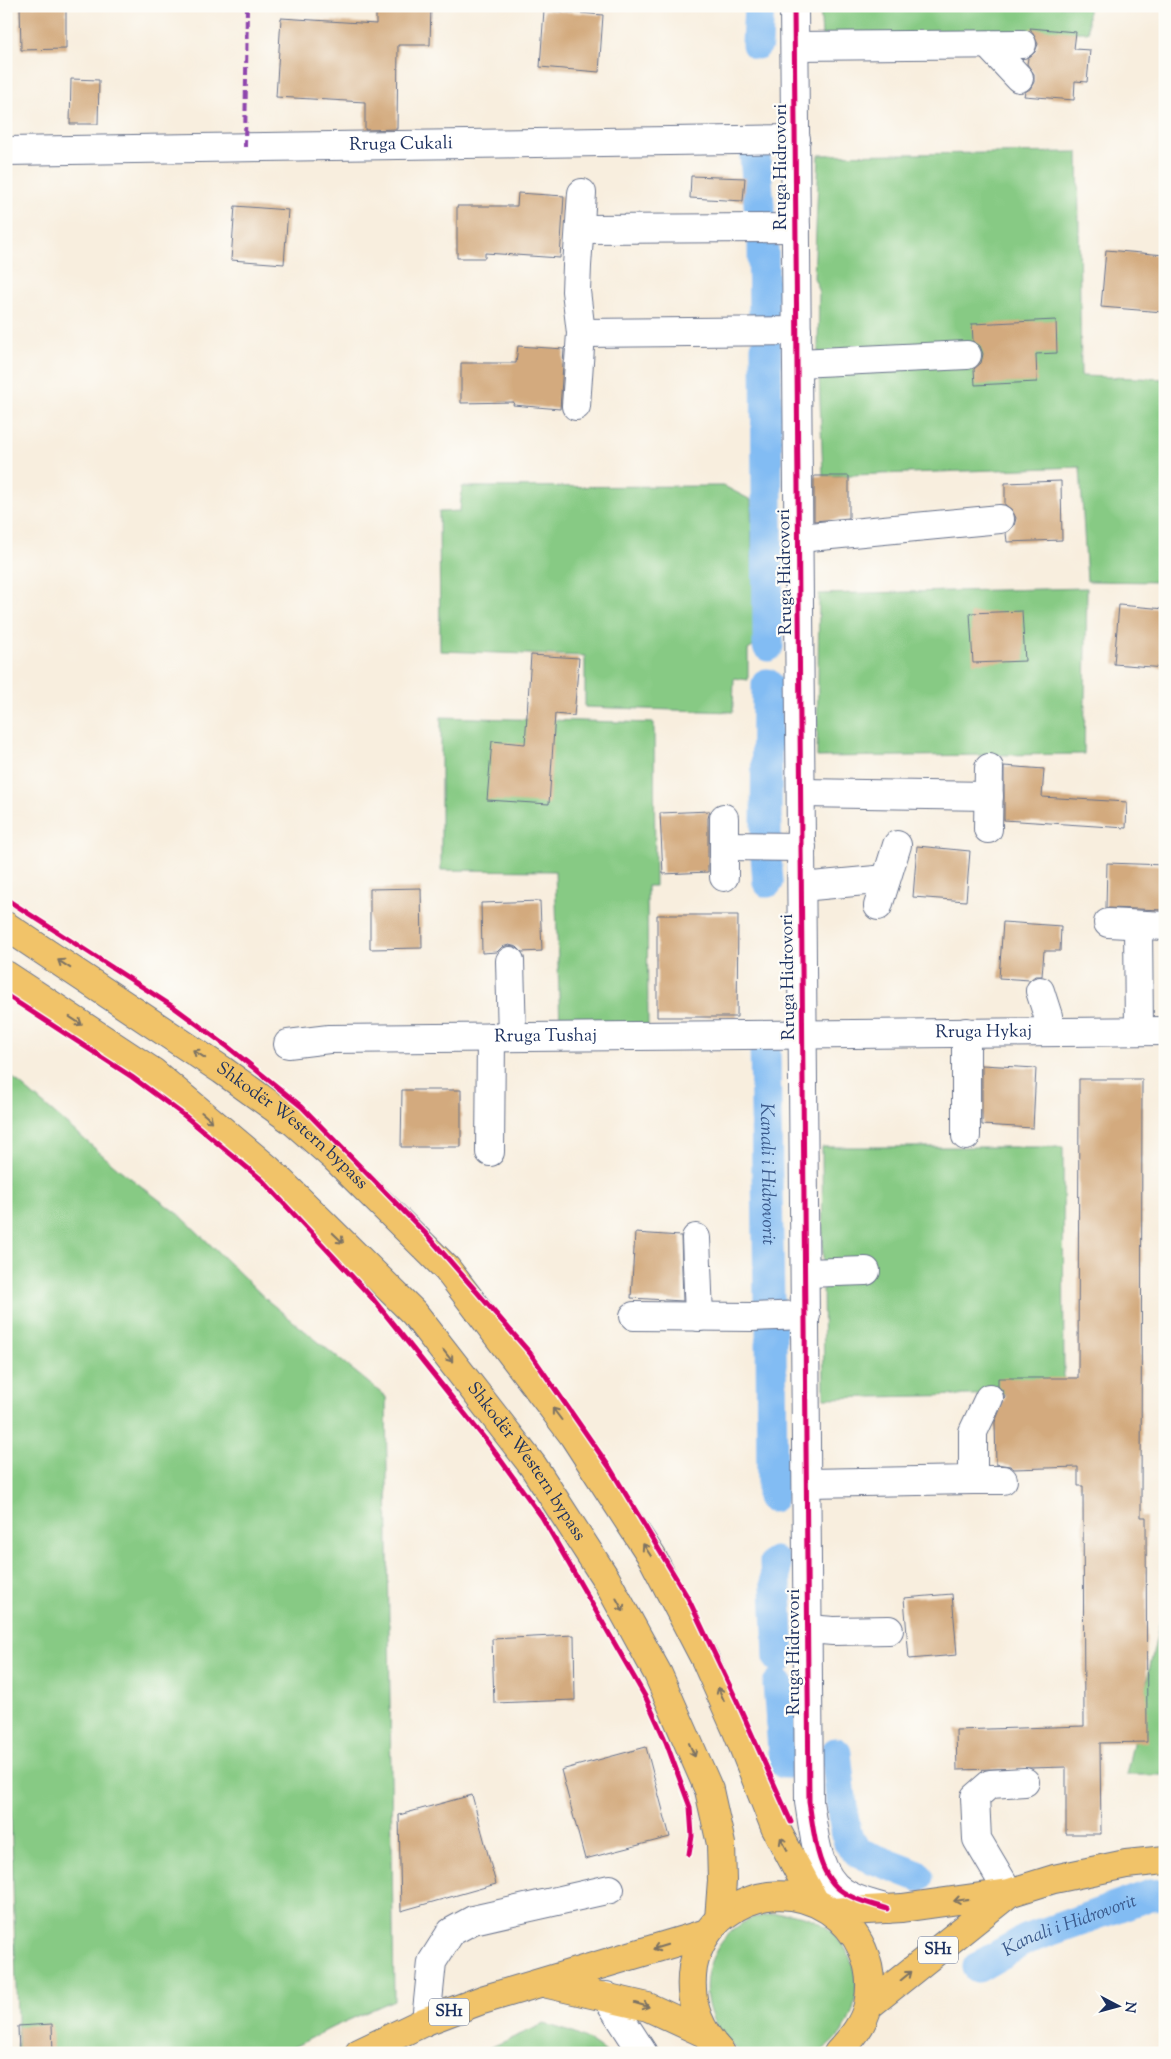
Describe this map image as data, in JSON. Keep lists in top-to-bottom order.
{
  "streets": {
    "main road": ["Shkodër Western bypass", "SH1"],
    "street": [
      "Rruga Cukali",
      "Rruga Hidrovori",
      "Rruga Hykaj",
      "Rruga Tushaj"
    ]
  },
  "crossings": [
    ["Rruga Cukali", "Rruga Hidrovori"],
    ["Rruga Hidrovori", "Rruga Hykaj"],
    ["Rruga Hidrovori", "Rruga Tushaj"],
    ["Rruga Hidrovori", "Shkodër Western bypass"],
    ["Rruga Hidrovori", "SH1"],
    ["Rruga Hykaj", "Rruga Tushaj"],
    ["Shkodër Western bypass", "SH1"]
  ],
  "water": ["Kanali i Hidrovorit"],
  "north": "right"
}
